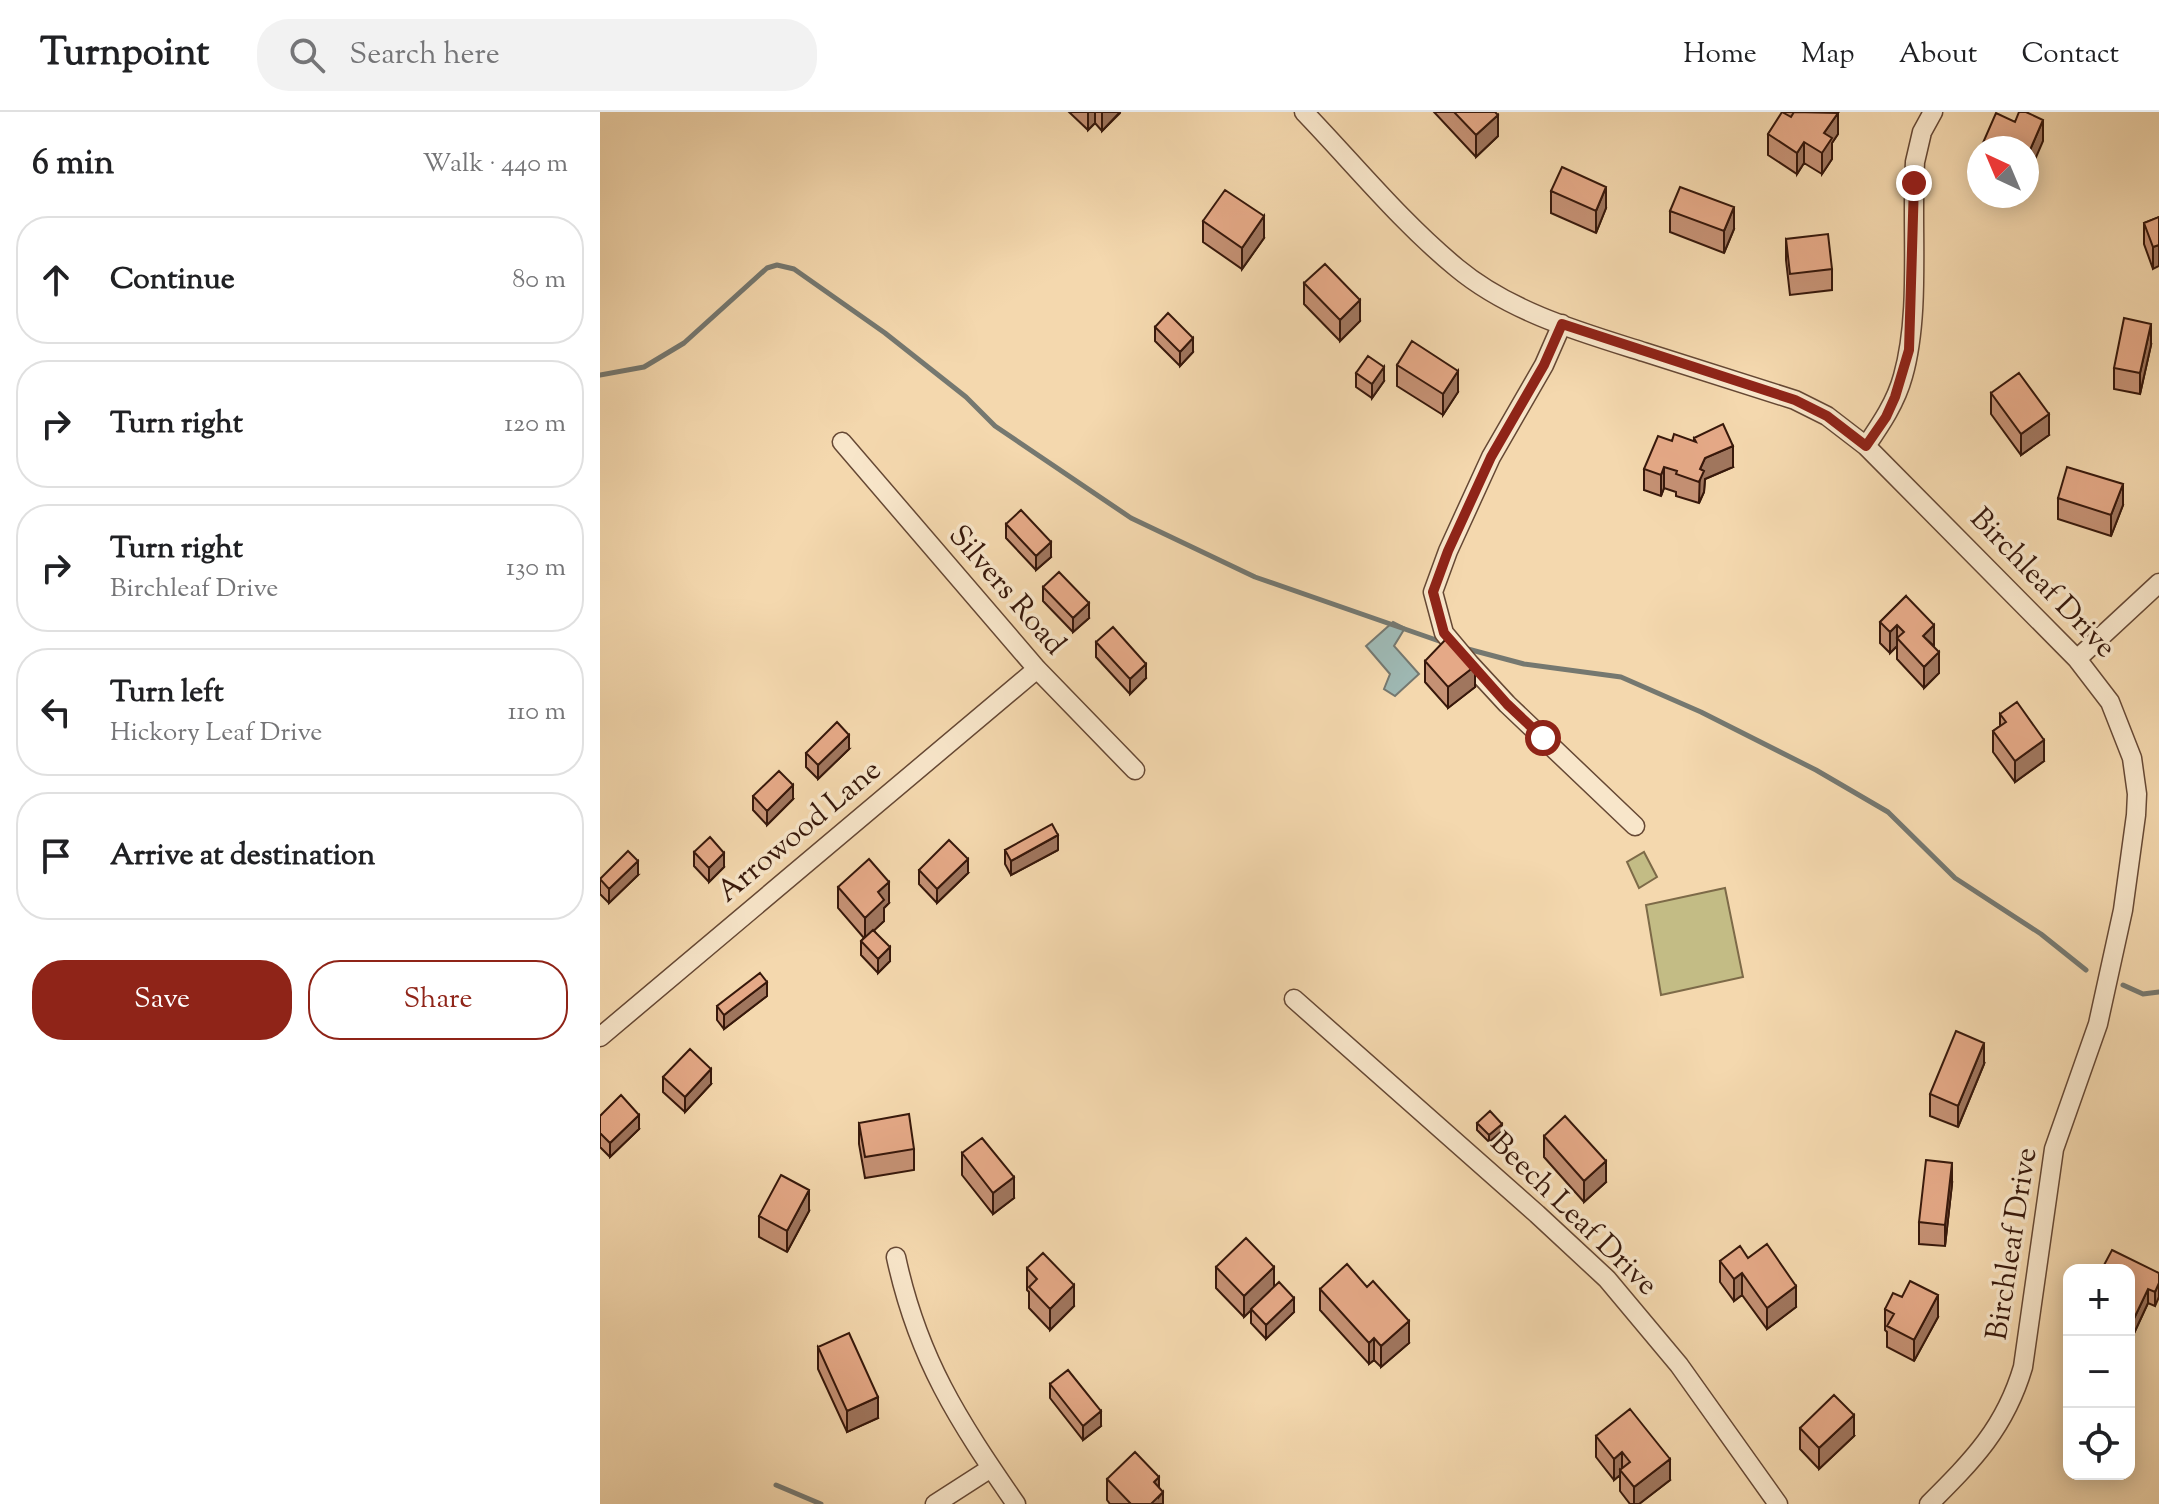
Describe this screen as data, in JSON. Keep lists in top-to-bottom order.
{
  "streets": {
    "street": [
      "Birchleaf Drive",
      "Silvers Road",
      "Arrowood Lane",
      "Beech Leaf Drive"
    ]
  },
  "crossings": [
    ["Silvers Road", "Arrowood Lane"]
  ],
  "north": "top left",
  "page": {
    "header": "Turnpoint",
    "search": "Search here",
    "nav": [
      "Home",
      "Map",
      "About",
      "Contact"
    ],
    "heading": ["6 min", "Walk · 440 m"],
    "list": [
      ["Continue", "80 m"],
      ["Turn right", "120 m"],
      ["Turn right", "Birchleaf Drive", "130 m"],
      ["Turn left", "Hickory Leaf Drive", "110 m"],
      "Arrive at destination"
    ],
    "buttons": ["Save", "Share"],
    "map_buttons": ["+", "−"]
  }
}
